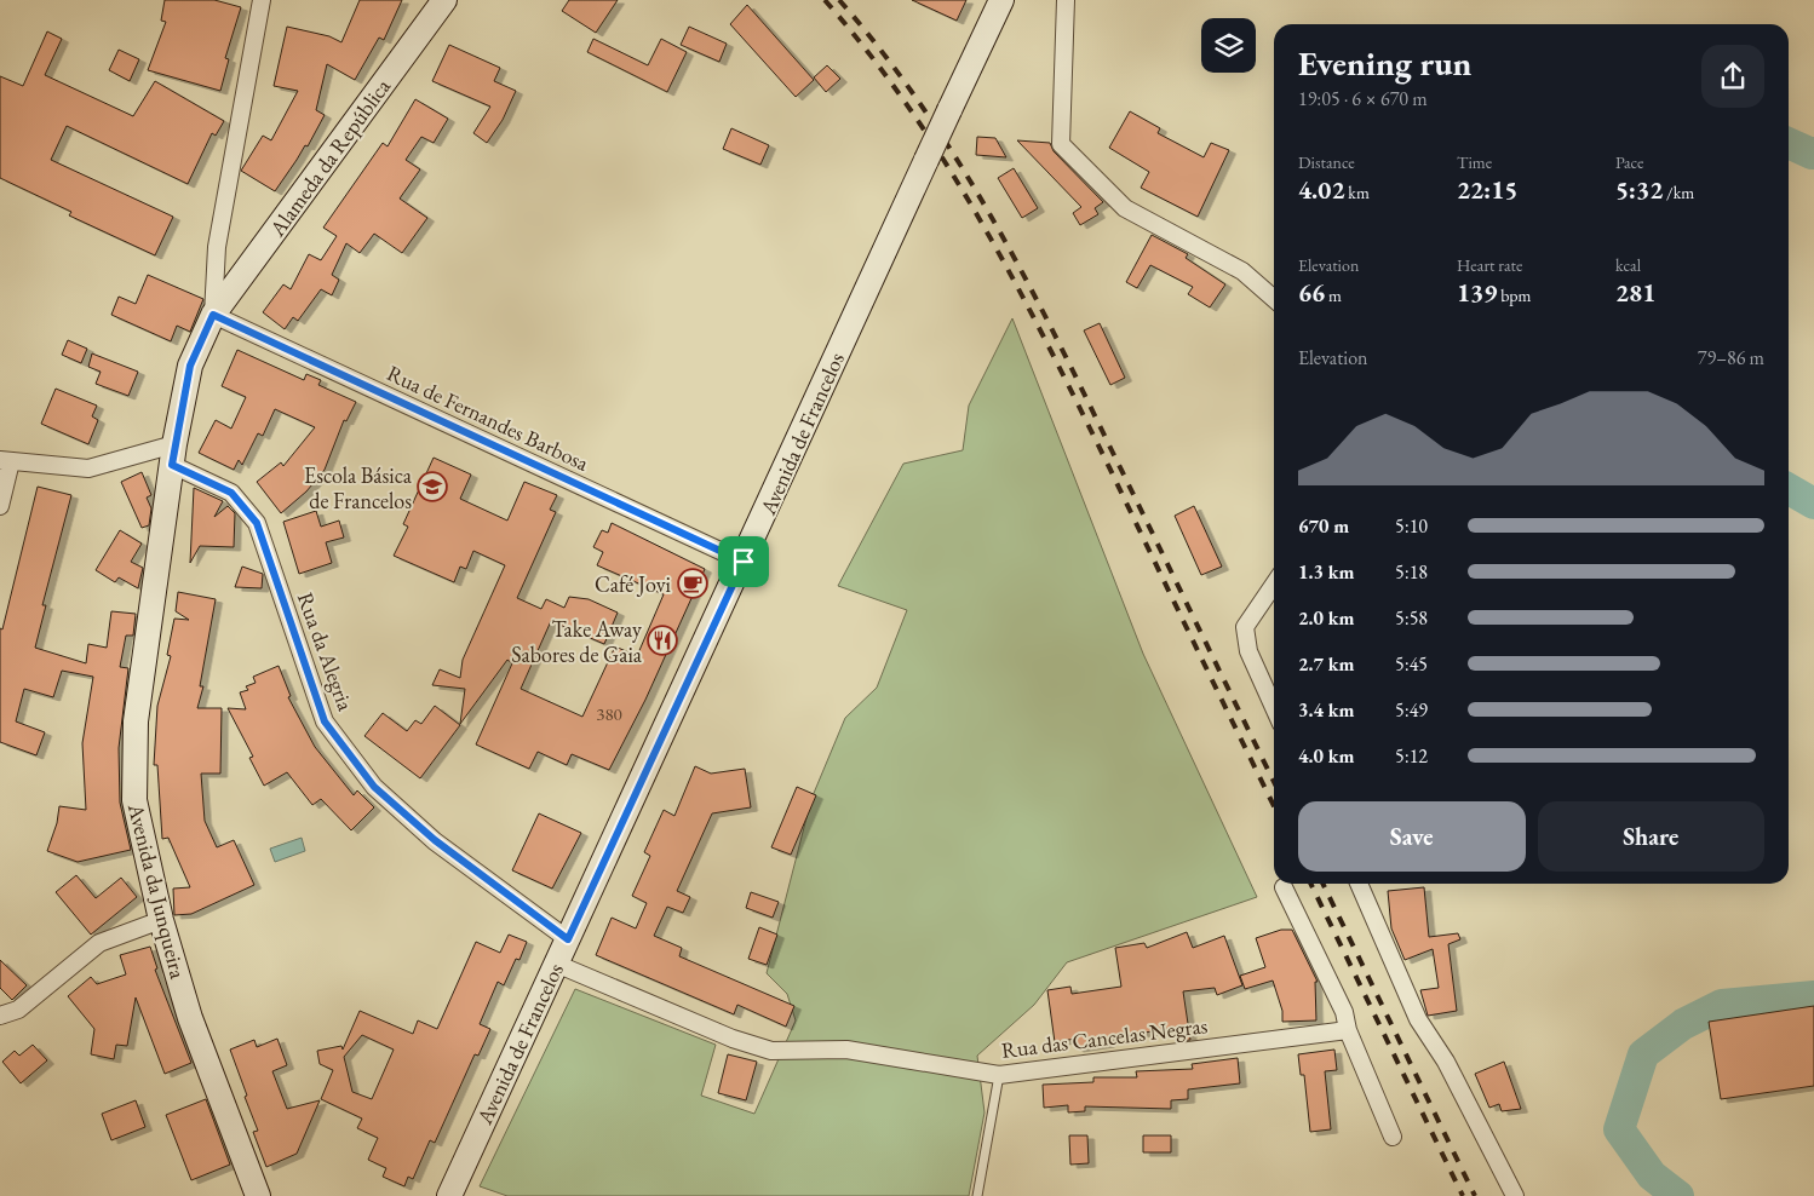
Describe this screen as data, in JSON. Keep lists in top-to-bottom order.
{
  "streets": {
    "main road": ["Alameda da República", "Avenida de Francelos", "Avenida da Junqueira"],
    "street": ["Rua de Fernandes Barbosa", "Rua da Alegria", "Rua das Cancelas Negras"]
  },
  "crossings": [
    ["Alameda da República", "Rua de Fernandes Barbosa"],
    ["Alameda da República", "Rua da Alegria"],
    ["Alameda da República", "Avenida da Junqueira"],
    ["Rua de Fernandes Barbosa", "Avenida de Francelos"],
    ["Avenida de Francelos", "Rua da Alegria"],
    ["Avenida de Francelos", "Rua das Cancelas Negras"],
    ["Rua da Alegria", "Avenida da Junqueira"]
  ],
  "places": {
    "school or university": ["Escola Básica de Francelos"],
    "cafe": ["Café Jovi"],
    "restaurant": ["Take Away Sabores de Gaia"]
  },
  "house_numbers": ["380"],
  "page": {
    "heading": ["Evening run", "19:05 · 6 × 670 m"],
    "stats": [
      ["Distance", "4.02 km"],
      ["Time", "22:15"],
      ["Pace", "5:32 /km"],
      ["Elevation", "66 m"],
      ["Heart rate", "139 bpm"],
      ["kcal", "281"]
    ],
    "chart": ["Elevation", "79–86 m"],
    "list": [
      {
        "name": "670 m",
        "note": "5:10"
      },
      {
        "name": "1.3 km",
        "note": "5:18"
      },
      {
        "name": "2.0 km",
        "note": "5:58"
      },
      {
        "name": "2.7 km",
        "note": "5:45"
      },
      {
        "name": "3.4 km",
        "note": "5:49"
      },
      {
        "name": "4.0 km",
        "note": "5:12"
      }
    ],
    "buttons": ["Save", "Share"]
  }
}
